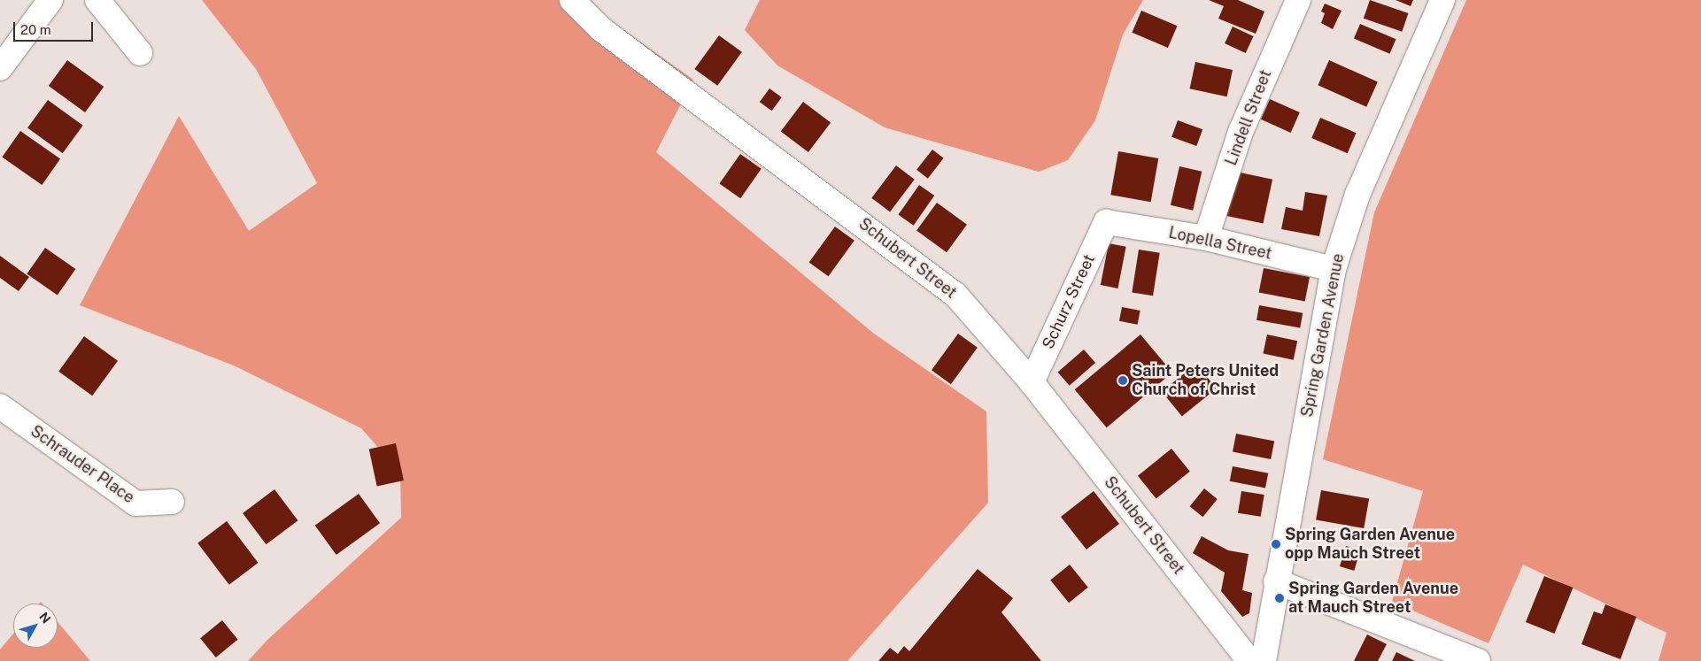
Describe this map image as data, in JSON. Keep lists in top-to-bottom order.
{
  "streets": {
    "street": [
      "Lindell Street",
      "Lopella Street",
      "Schubert Street",
      "Schurz Street",
      "Spring Garden Avenue",
      "Schrauder Place"
    ]
  },
  "crossings": [
    ["Lindell Street", "Lopella Street"],
    ["Lopella Street", "Schurz Street"],
    ["Lopella Street", "Spring Garden Avenue"],
    ["Schubert Street", "Schurz Street"]
  ],
  "places": ["Saint Peters United Church of Christ", "Spring Garden Avenue opp Mauch Street", "Spring Garden Avenue at Mauch Street"],
  "scale_bar": "20 m",
  "north": "top right"
}
